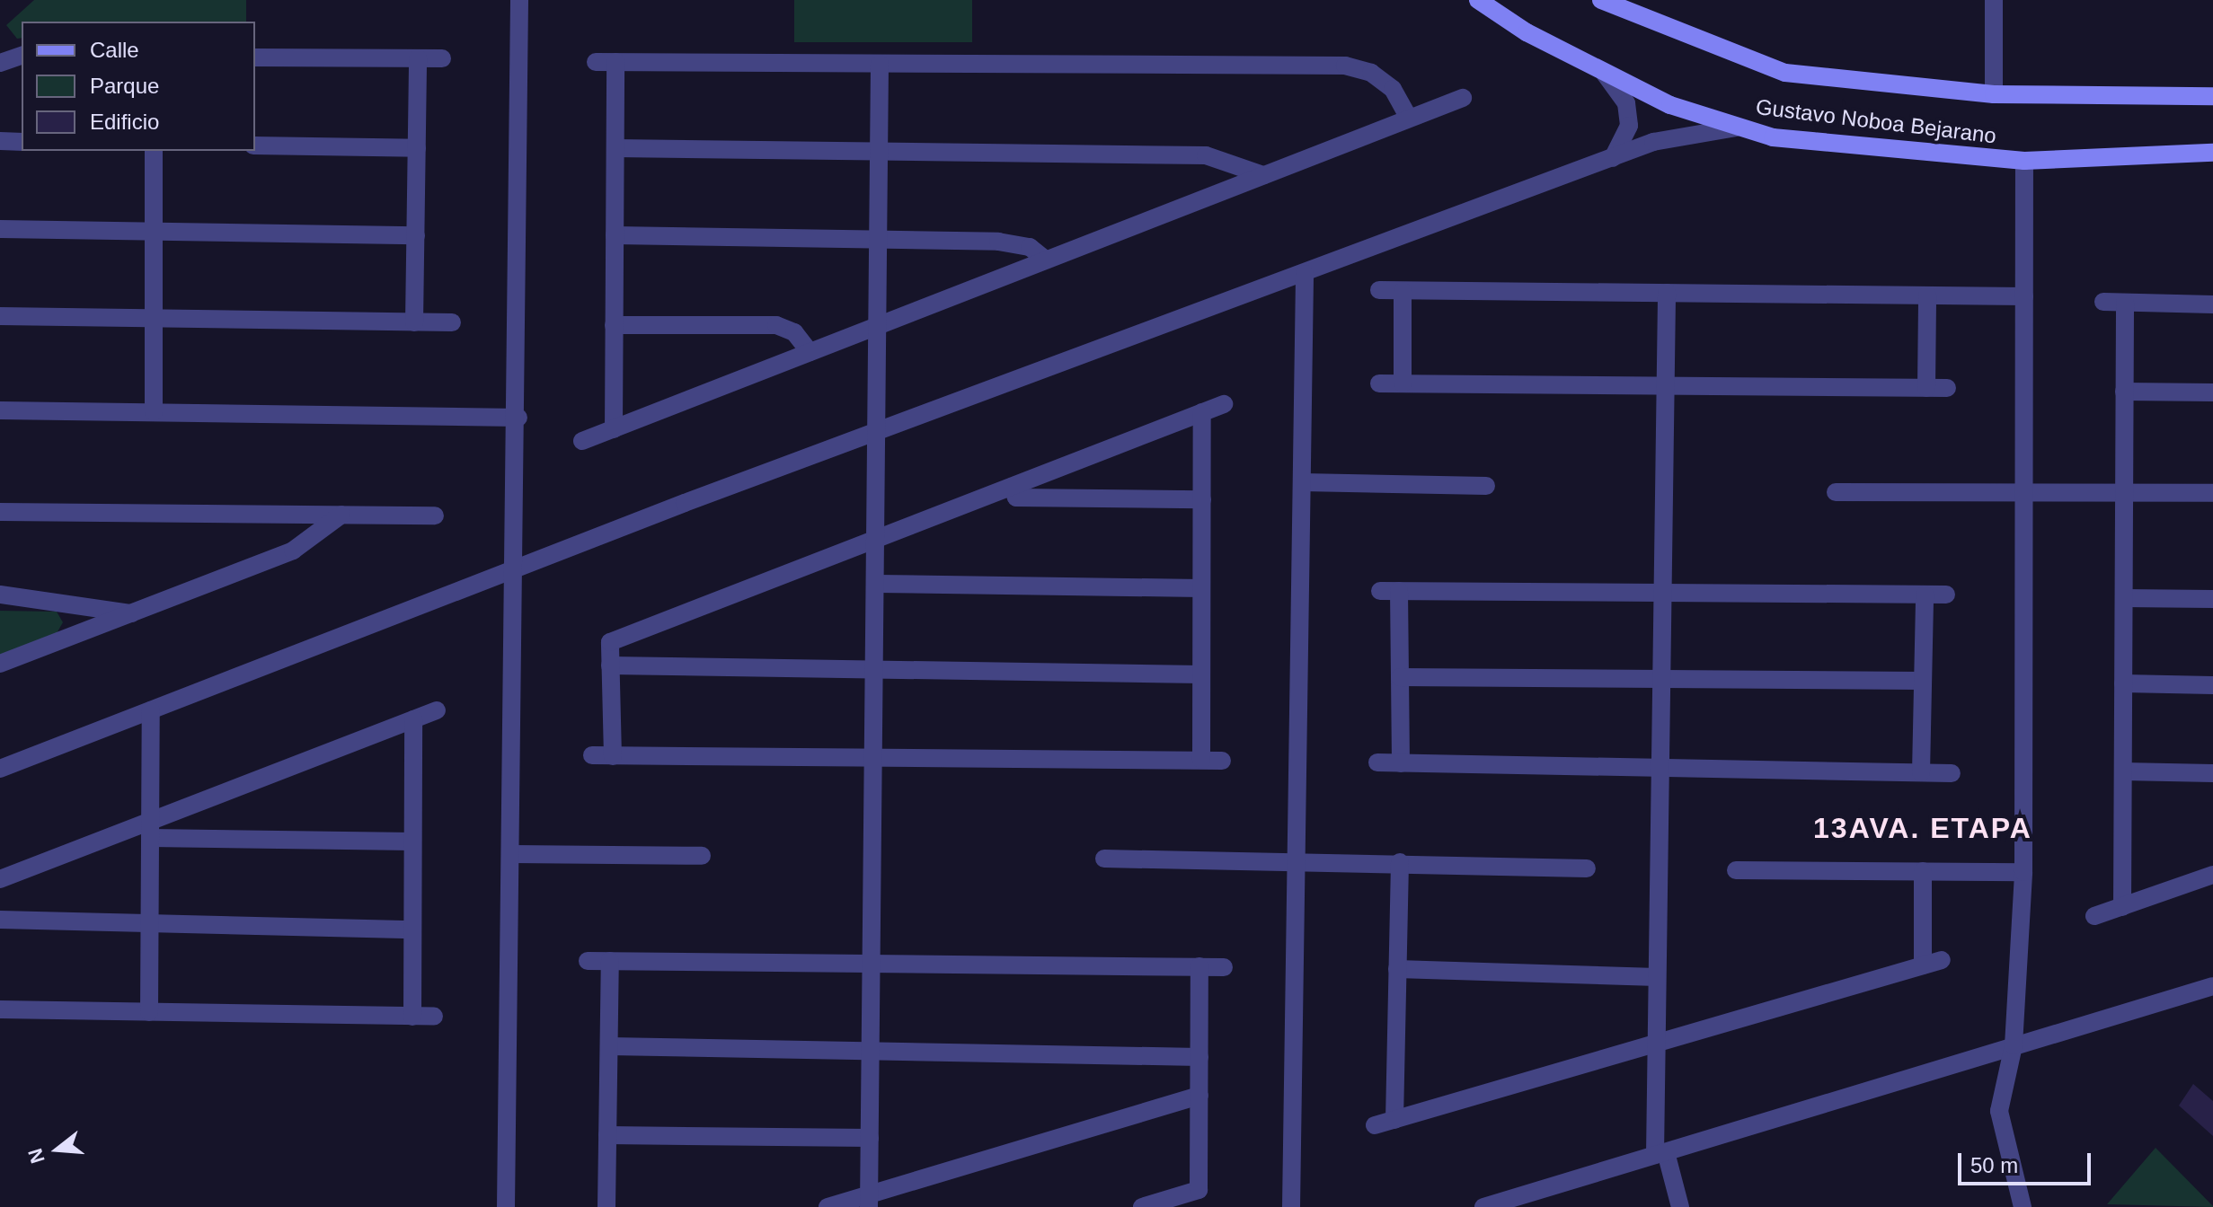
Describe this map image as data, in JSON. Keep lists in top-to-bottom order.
{
  "streets": {
    "street": ["Gustavo Noboa Bejarano"]
  },
  "districts": ["13AVA. ETAPA"],
  "legend": ["Calle", "Parque", "Edificio"],
  "scale_bar": "50 m",
  "north": "left"
}
